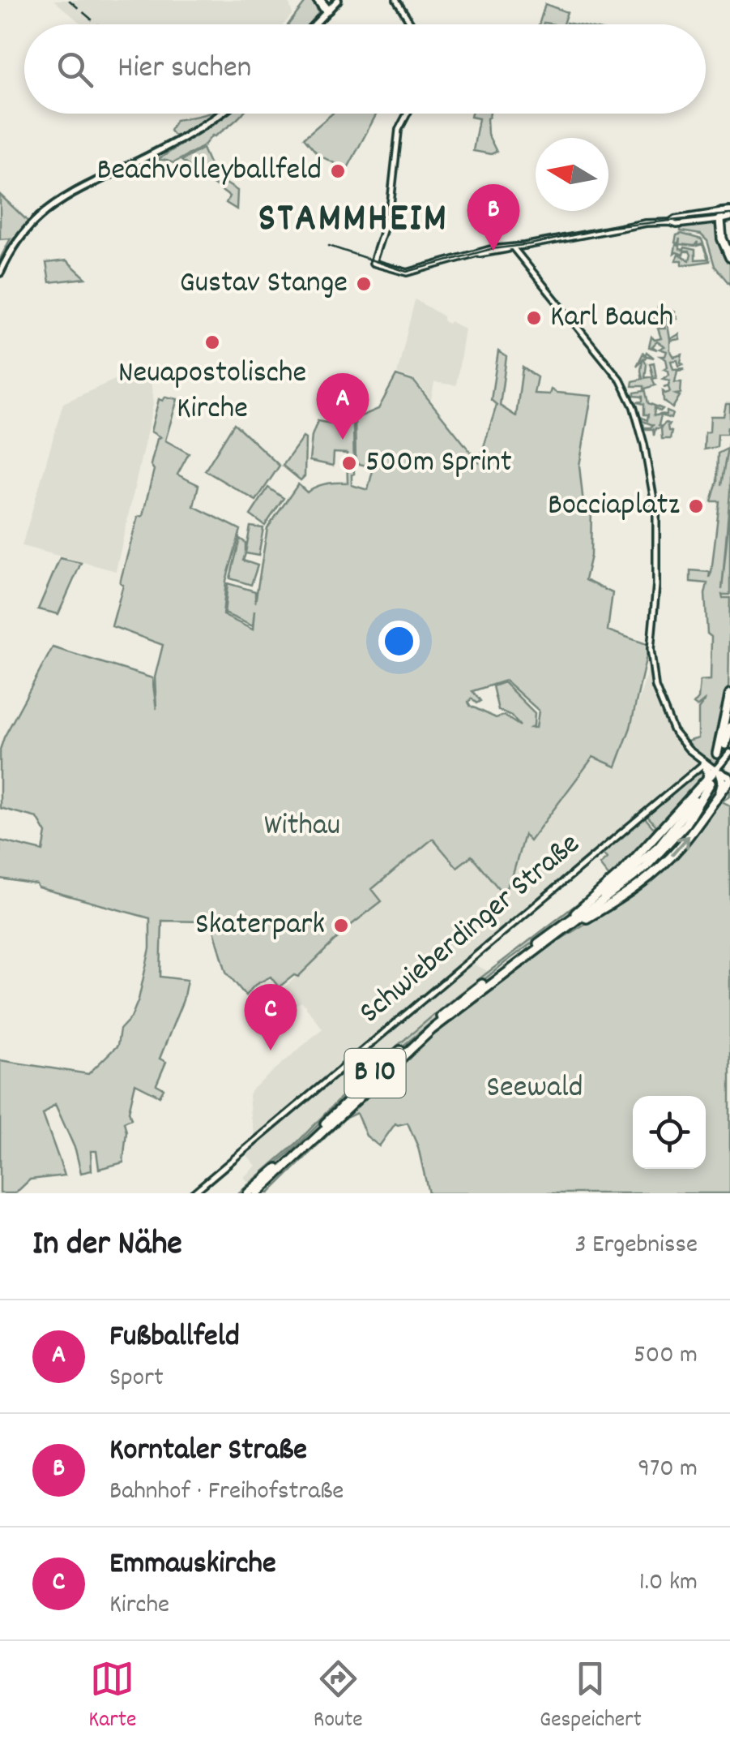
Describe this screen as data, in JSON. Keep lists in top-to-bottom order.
{
  "streets": {
    "highway": ["B 10"],
    "street": ["Schwieberdinger Straße"]
  },
  "districts": ["STAMMHEIM"],
  "parks": ["Withau", "Seewald"],
  "places": [
    "Beachvolleyballfeld",
    "Gustav Stange",
    "Karl Bauch",
    "Neuapostolische Kirche",
    "500m Sprint",
    "Bocciaplatz",
    "Skaterpark"
  ],
  "north": "left",
  "page": {
    "search": "Hier suchen",
    "pins": ["B", "A", "C"],
    "heading": ["In der Nähe", "3 Ergebnisse"],
    "list": [
      {
        "mark": "A",
        "name": "Fußballfeld",
        "note": "Sport",
        "value": "500 m"
      },
      {
        "mark": "B",
        "name": "Korntaler Straße",
        "note": "Bahnhof · Freihofstraße",
        "value": "970 m"
      },
      {
        "mark": "C",
        "name": "Emmauskirche",
        "note": "Kirche",
        "value": "1.0 km"
      }
    ],
    "nav": ["Karte", "Route", "Gespeichert"]
  }
}
